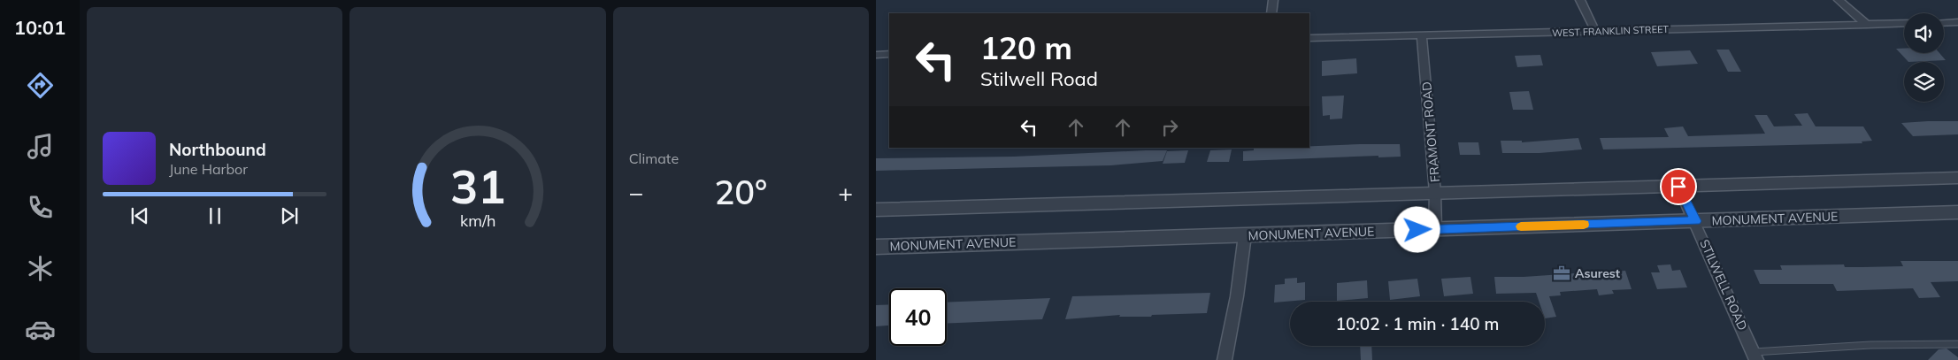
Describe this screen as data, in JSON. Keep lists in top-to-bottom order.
{
  "streets": {
    "street": [
      "WEST FRANKLIN STREET",
      "FRAMONT ROAD",
      "MONUMENT AVENUE",
      "STILWELL ROAD"
    ]
  },
  "crossings": [
    ["WEST FRANKLIN STREET", "FRAMONT ROAD"],
    ["FRAMONT ROAD", "MONUMENT AVENUE"],
    ["MONUMENT AVENUE", "STILWELL ROAD"]
  ],
  "places": {
    "office": ["Asurest"]
  },
  "page": {
    "tabs": "10:01",
    "tile": "Climate",
    "turn": ["120 m", "Stilwell Road"],
    "song": ["Northbound", "June Harbor"],
    "heat": ["−", "20°", "+"],
    "limit": "40",
    "trip": "10:02 · 1 min · 140 m",
    "gauge": ["31", "km/h"]
  }
}
